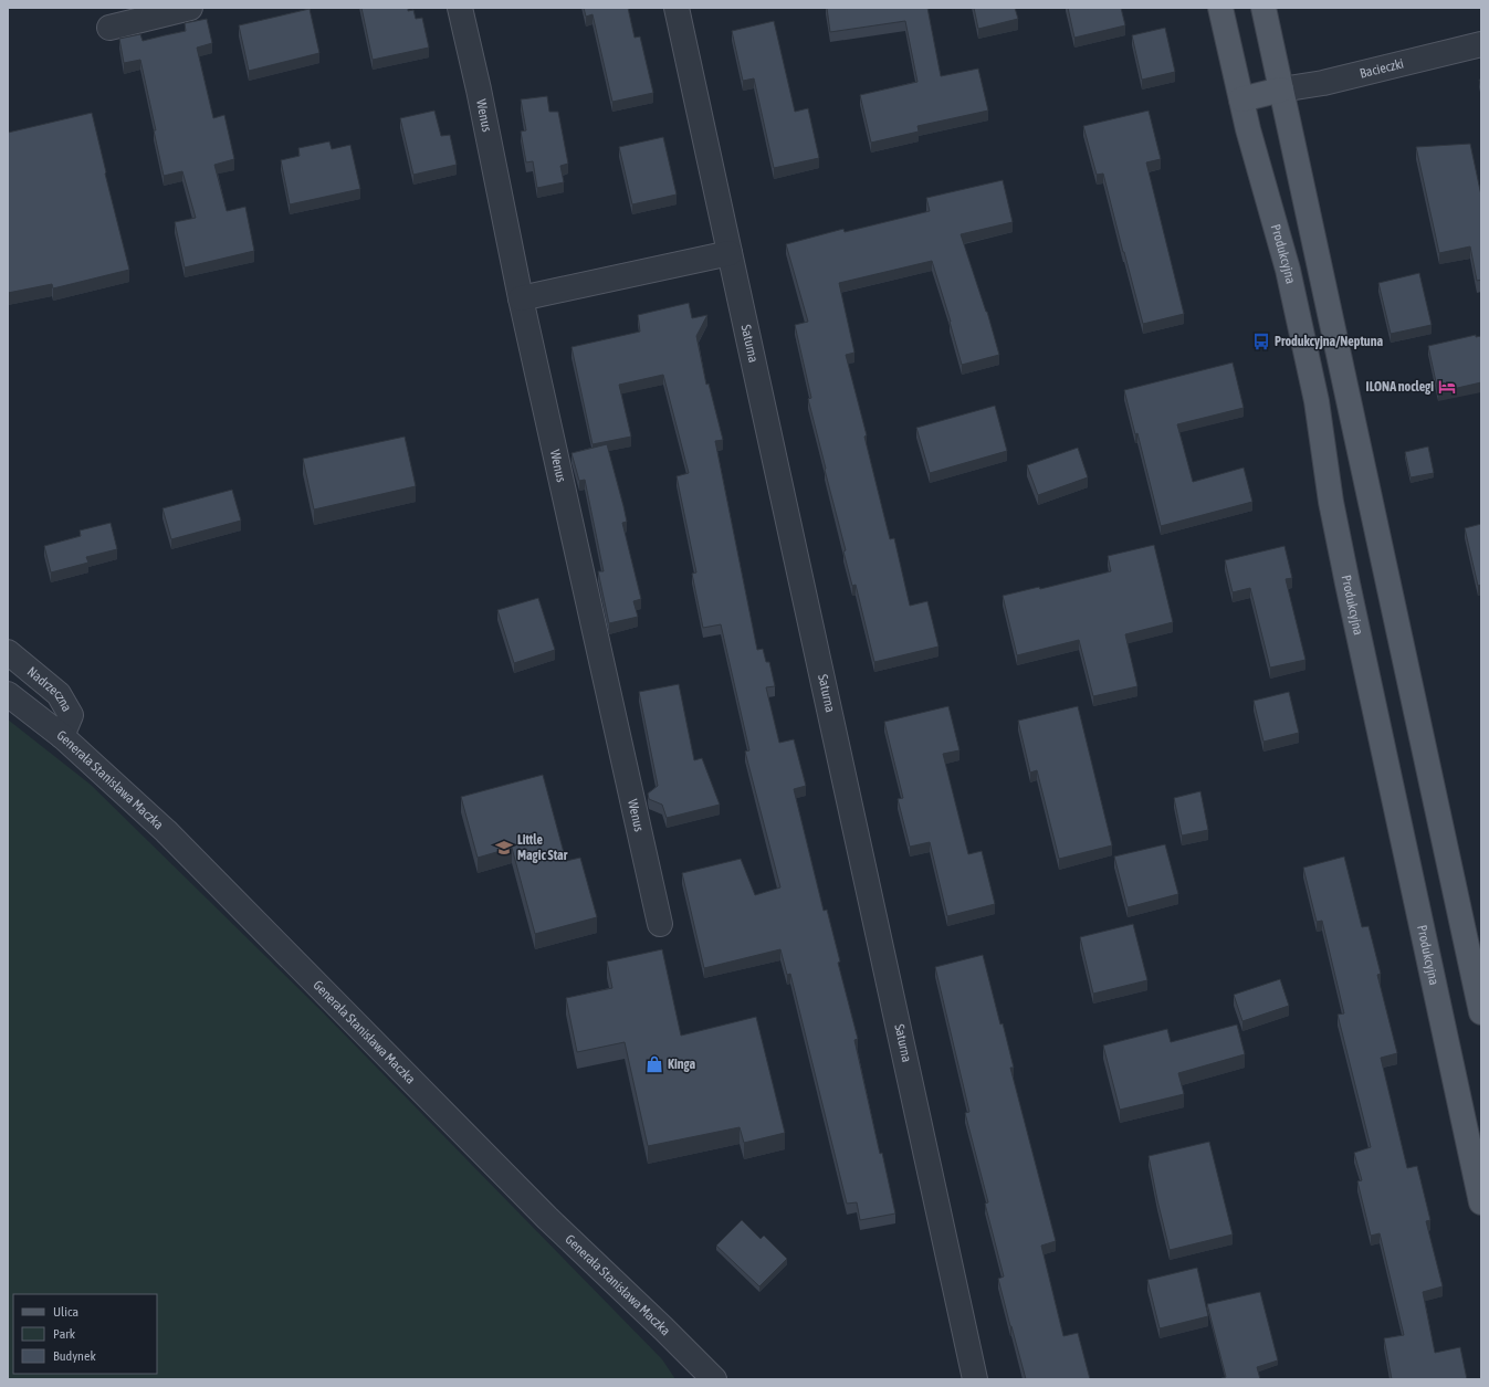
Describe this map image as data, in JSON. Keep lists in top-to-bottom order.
{
  "streets": {
    "main road": ["Produkcyjna"],
    "street": [
      "Bacieczki",
      "Wenus",
      "Saturna",
      "Nadrzeczna",
      "Generała Stanisława Maczka"
    ]
  },
  "crossings": [
    ["Nadrzeczna", "Generała Stanisława Maczka"]
  ],
  "places": {
    "bus stop": ["Produkcyjna/Neptuna"],
    "hotel": ["ILONA noclegi"],
    "school or university": ["Little Magic Star"],
    "shop": ["Kinga"]
  },
  "legend": ["Ulica", "Park", "Budynek"]
}
